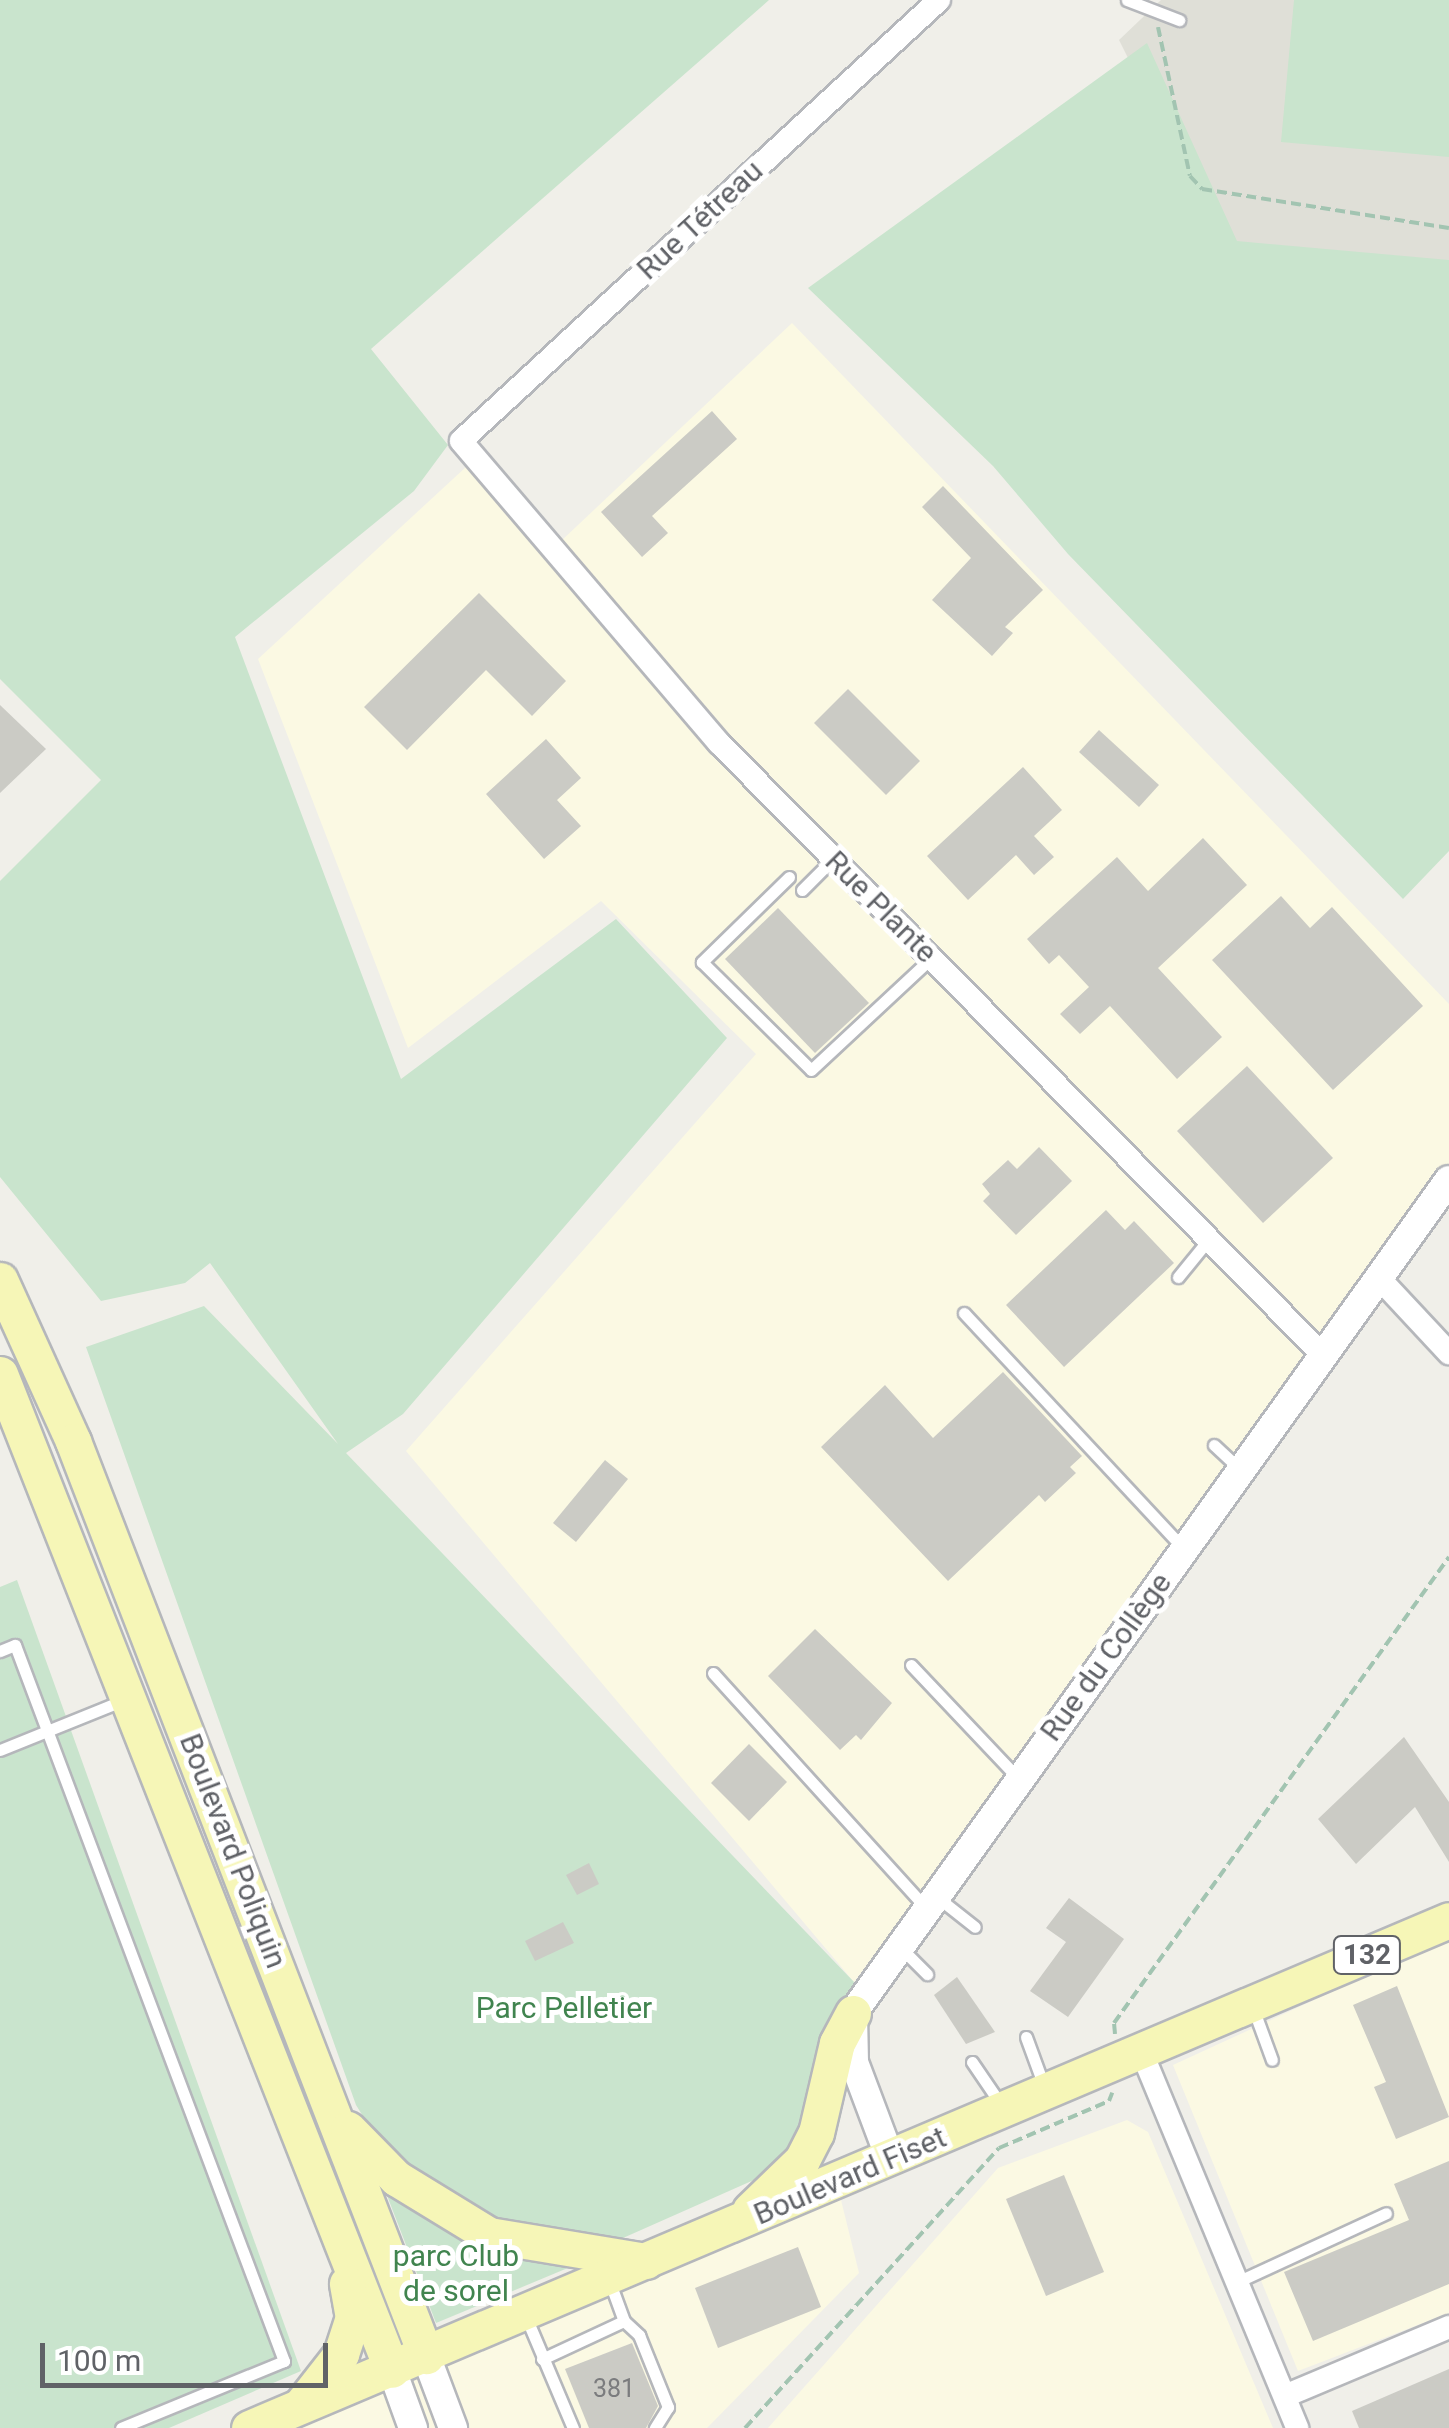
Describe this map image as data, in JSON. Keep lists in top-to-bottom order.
{
  "streets": {
    "main road": ["Boulevard Poliquin", "132", "Boulevard Fiset"],
    "street": ["Rue Tétreau", "Rue Plante", "Rue du Collège"]
  },
  "crossings": [
    ["Rue Tétreau", "Rue Plante"],
    ["Rue Plante", "Rue du Collège"],
    ["Boulevard Poliquin", "Boulevard Fiset"]
  ],
  "parks": ["Parc Pelletier", "parc Club de sorel"],
  "house_numbers": ["381"],
  "scale_bar": "100 m"
}
